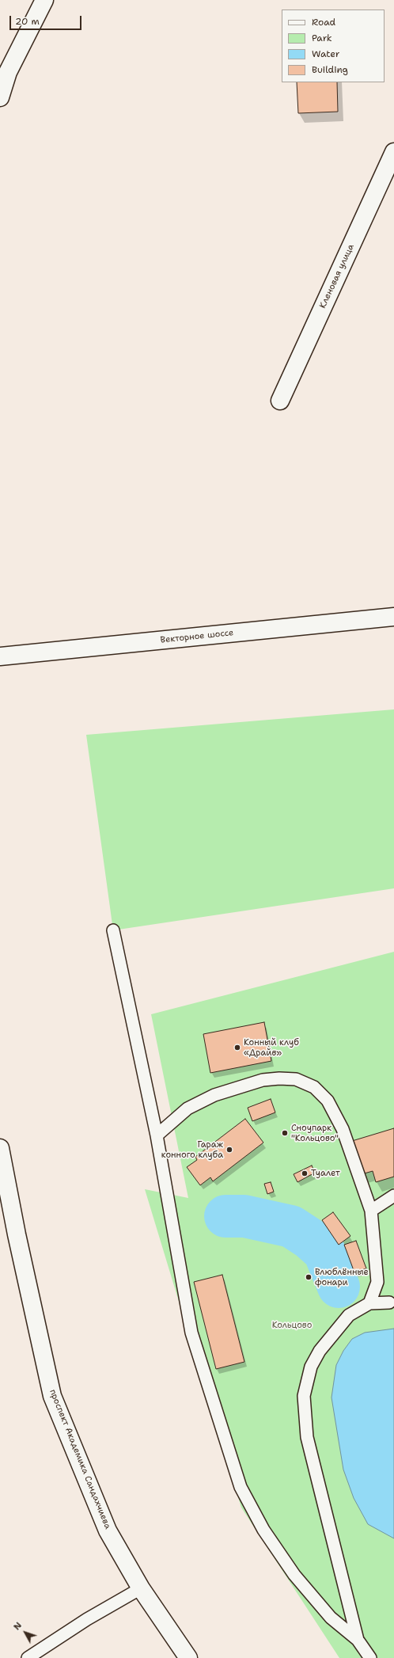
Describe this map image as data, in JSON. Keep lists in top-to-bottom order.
{
  "streets": {
    "main road": ["Кленовая улица", "Векторное шоссе", "проспект Академика Сандахчиева"]
  },
  "parks": ["Кольцово"],
  "places": [
    "Конный клуб «Драйв»",
    "Сноупарк \"Кольцово\"",
    "Гараж конного клуба",
    "Туалет",
    "Влюблённые фонари"
  ],
  "legend": [
    "Road",
    "Park",
    "Water",
    "Building"
  ],
  "scale_bar": "20 m",
  "north": "top left"
}
